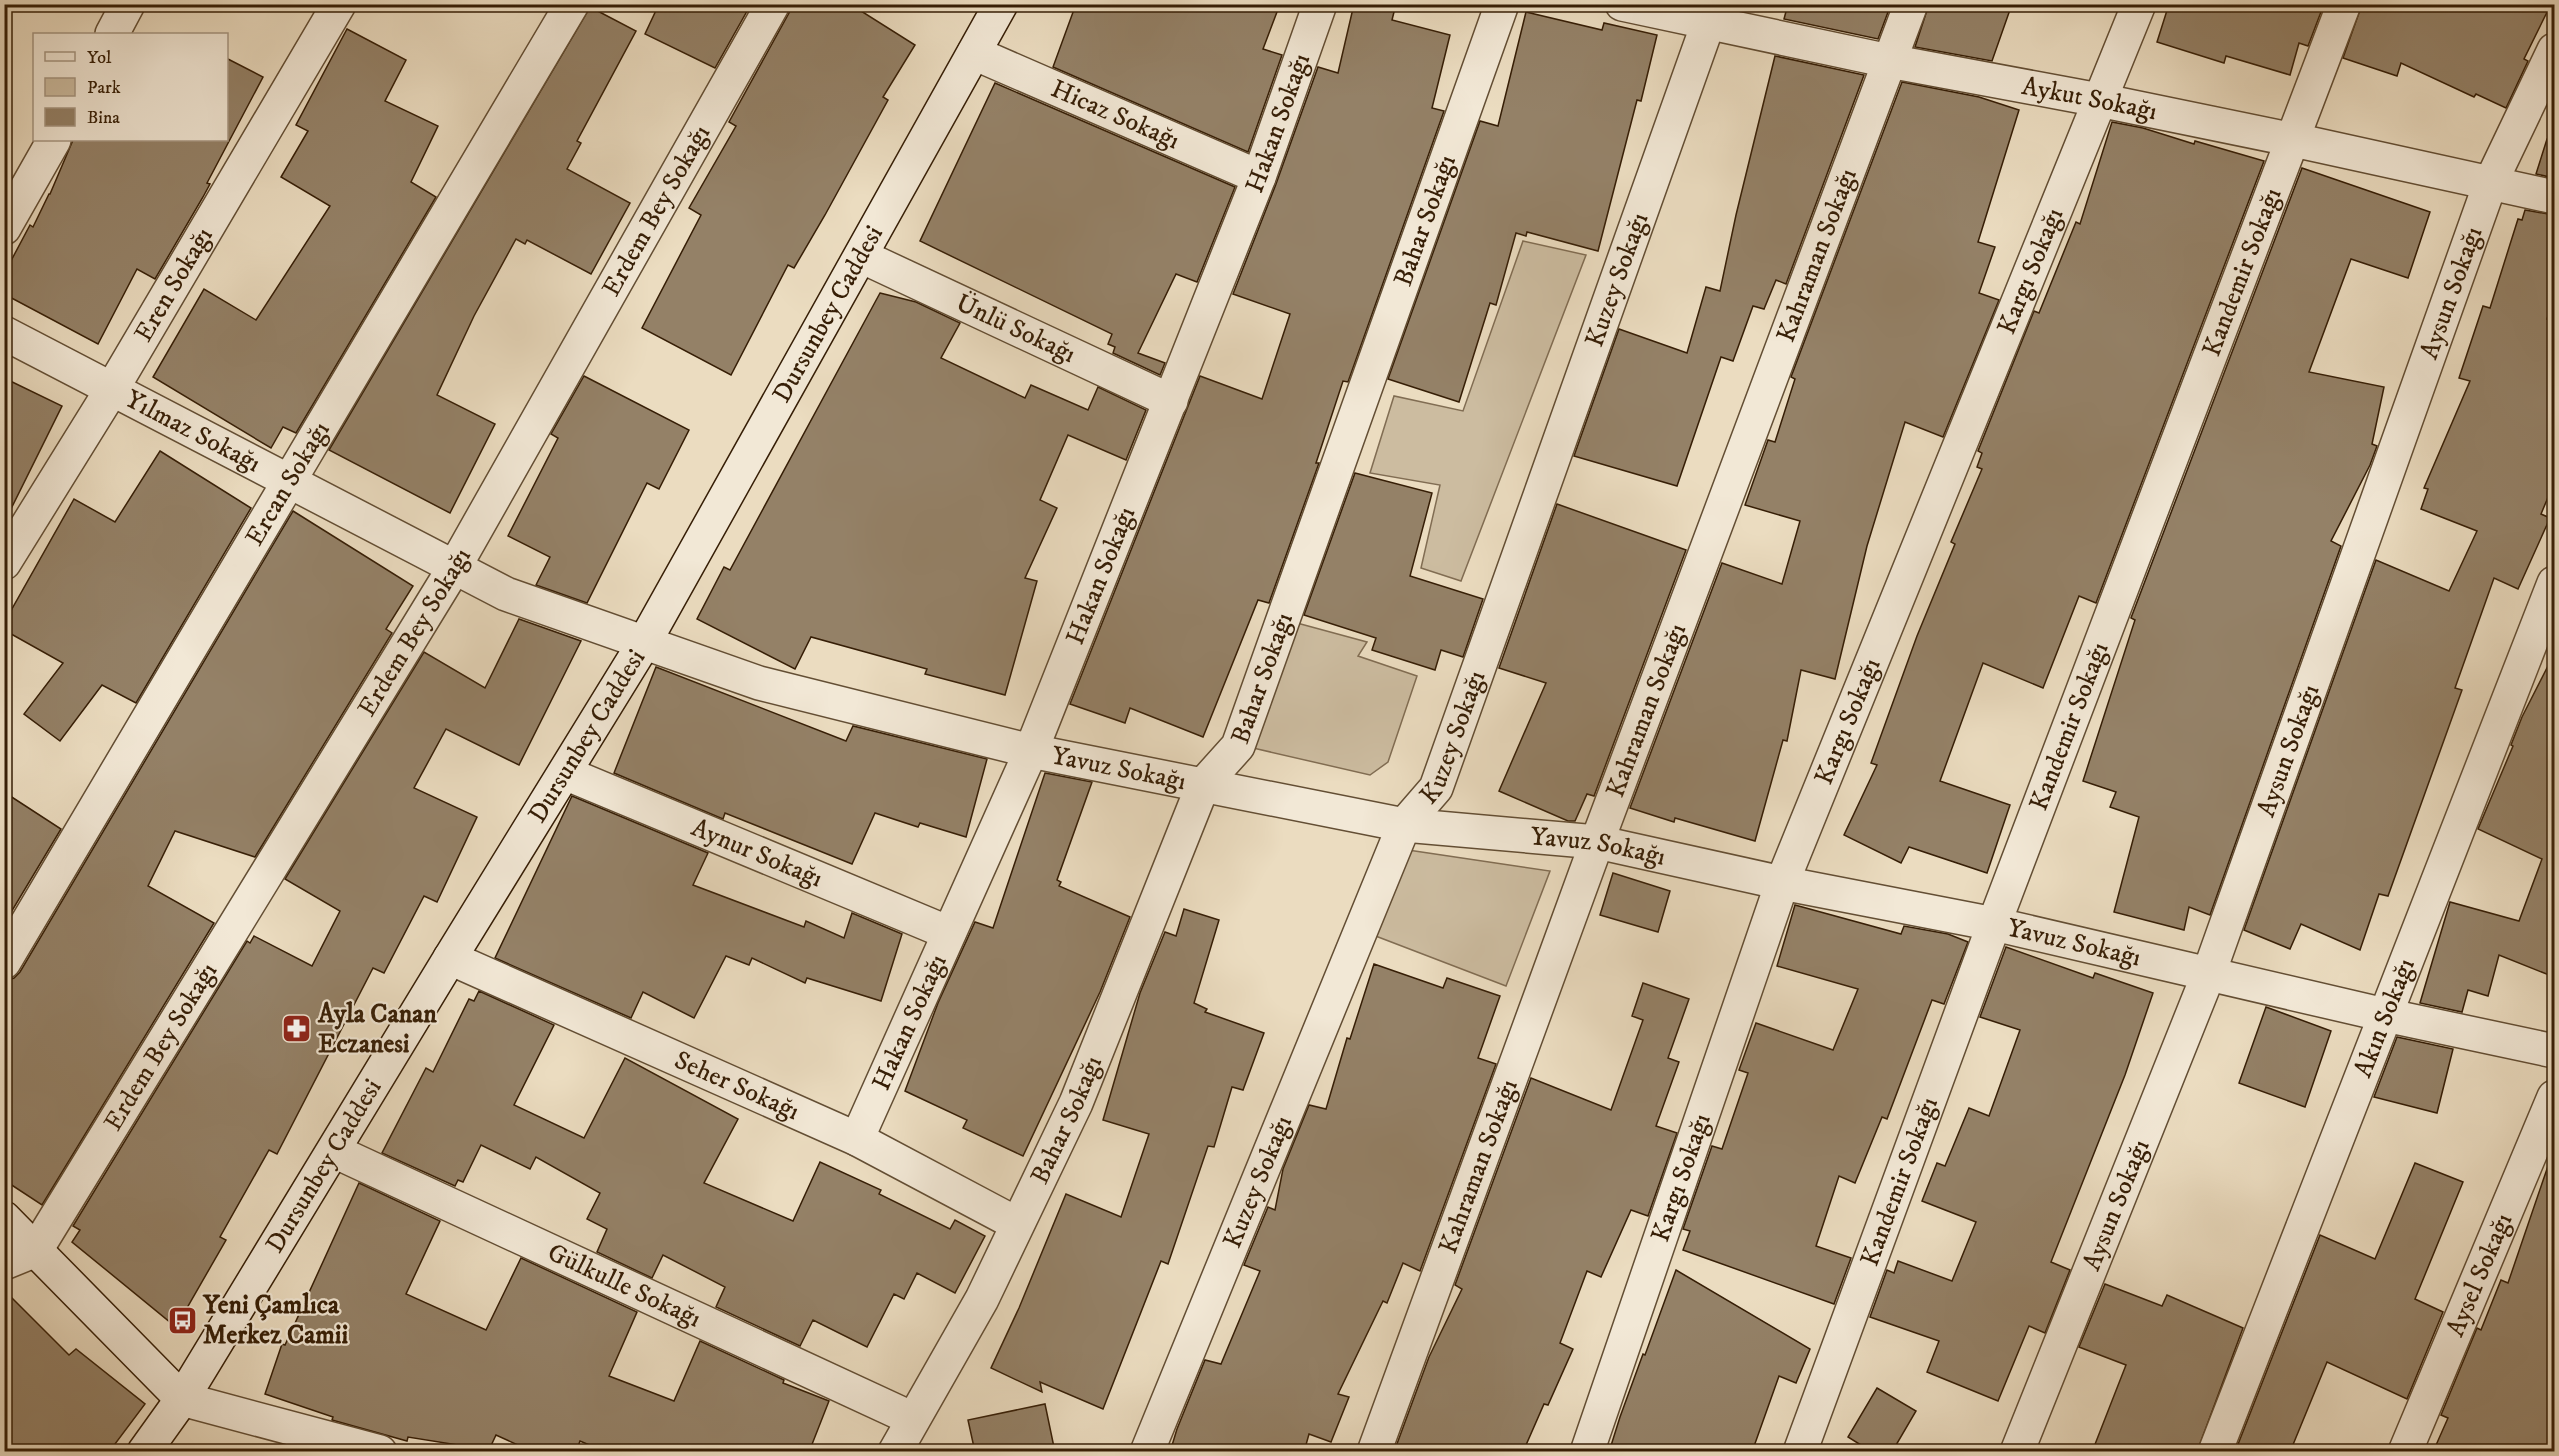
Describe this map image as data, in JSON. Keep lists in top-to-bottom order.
{
  "streets": {
    "street": [
      "Aykut Sokağı",
      "Hicaz Sokağı",
      "Hakan Sokağı",
      "Erdem Bey Sokağı",
      "Bahar Sokağı",
      "Kahraman Sokağı",
      "Kargı Sokağı",
      "Kandemir Sokağı",
      "Kuzey Sokağı",
      "Eren Sokağı",
      "Aysun Sokağı",
      "Dursunbey Caddesi",
      "Ünlü Sokağı",
      "Yılmaz Sokağı",
      "Ercan Sokağı",
      "Yavuz Sokağı",
      "Aynur Sokağı",
      "Akın Sokağı",
      "Seher Sokağı",
      "Aysel Sokağı",
      "Gülkulle Sokağı"
    ]
  },
  "crossings": [
    ["Aykut Sokağı", "Kahraman Sokağı"],
    ["Aykut Sokağı", "Kargı Sokağı"],
    ["Aykut Sokağı", "Kandemir Sokağı"],
    ["Aykut Sokağı", "Kuzey Sokağı"],
    ["Aykut Sokağı", "Aysun Sokağı"],
    ["Hicaz Sokağı", "Hakan Sokağı"],
    ["Hicaz Sokağı", "Dursunbey Caddesi"],
    ["Hakan Sokağı", "Ünlü Sokağı"],
    ["Hakan Sokağı", "Yavuz Sokağı"],
    ["Hakan Sokağı", "Aynur Sokağı"],
    ["Hakan Sokağı", "Seher Sokağı"],
    ["Erdem Bey Sokağı", "Yılmaz Sokağı"],
    ["Bahar Sokağı", "Yavuz Sokağı"],
    ["Bahar Sokağı", "Seher Sokağı"],
    ["Bahar Sokağı", "Gülkulle Sokağı"],
    ["Kahraman Sokağı", "Yavuz Sokağı"],
    ["Kargı Sokağı", "Yavuz Sokağı"],
    ["Kandemir Sokağı", "Yavuz Sokağı"],
    ["Kuzey Sokağı", "Yavuz Sokağı"],
    ["Eren Sokağı", "Yılmaz Sokağı"],
    ["Aysun Sokağı", "Yavuz Sokağı"],
    ["Dursunbey Caddesi", "Ünlü Sokağı"],
    ["Dursunbey Caddesi", "Yılmaz Sokağı"],
    ["Dursunbey Caddesi", "Yavuz Sokağı"],
    ["Dursunbey Caddesi", "Aynur Sokağı"],
    ["Dursunbey Caddesi", "Seher Sokağı"],
    ["Dursunbey Caddesi", "Gülkulle Sokağı"],
    ["Yılmaz Sokağı", "Ercan Sokağı"],
    ["Yılmaz Sokağı", "Yavuz Sokağı"],
    ["Yavuz Sokağı", "Akın Sokağı"]
  ],
  "places": {
    "pharmacy": ["Ayla Canan Eczanesi"],
    "bus stop": ["Yeni Çamlıca Merkez Camii"]
  },
  "legend": ["Yol", "Park", "Bina"]
}
